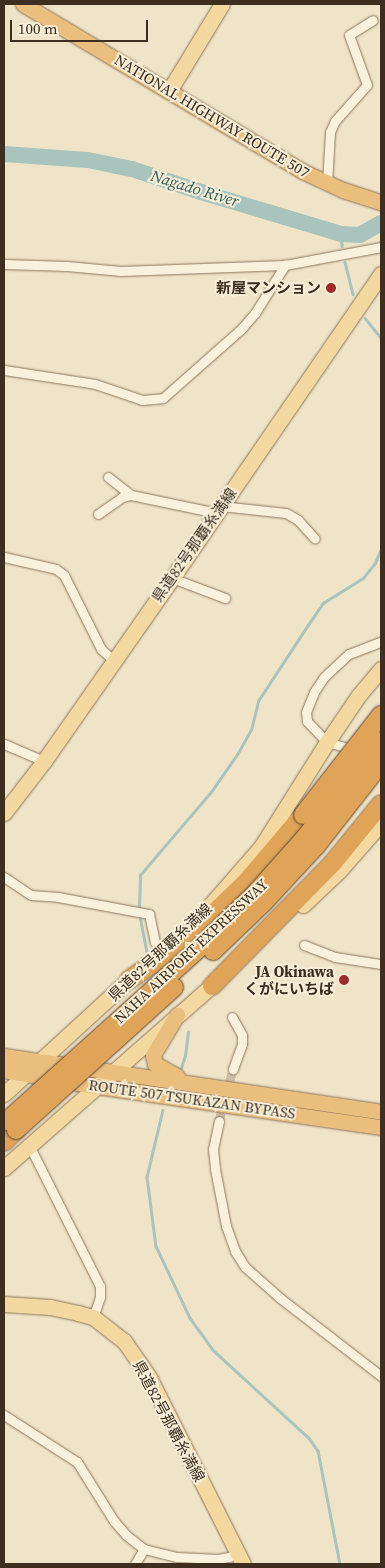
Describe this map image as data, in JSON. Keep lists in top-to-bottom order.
{
  "streets": {
    "highway": ["NATIONAL HIGHWAY ROUTE 507", "NAHA AIRPORT EXPRESSWAY", "ROUTE 507 TSUKAZAN BYPASS"],
    "main road": ["県道82号那覇糸満線"]
  },
  "crossings": [
    ["県道82号那覇糸満線", "ROUTE 507 TSUKAZAN BYPASS"]
  ],
  "water": ["Nagado River"],
  "places": ["新屋マンション", "JA Okinawa くがにいちば"],
  "scale_bar": "100 m"
}
